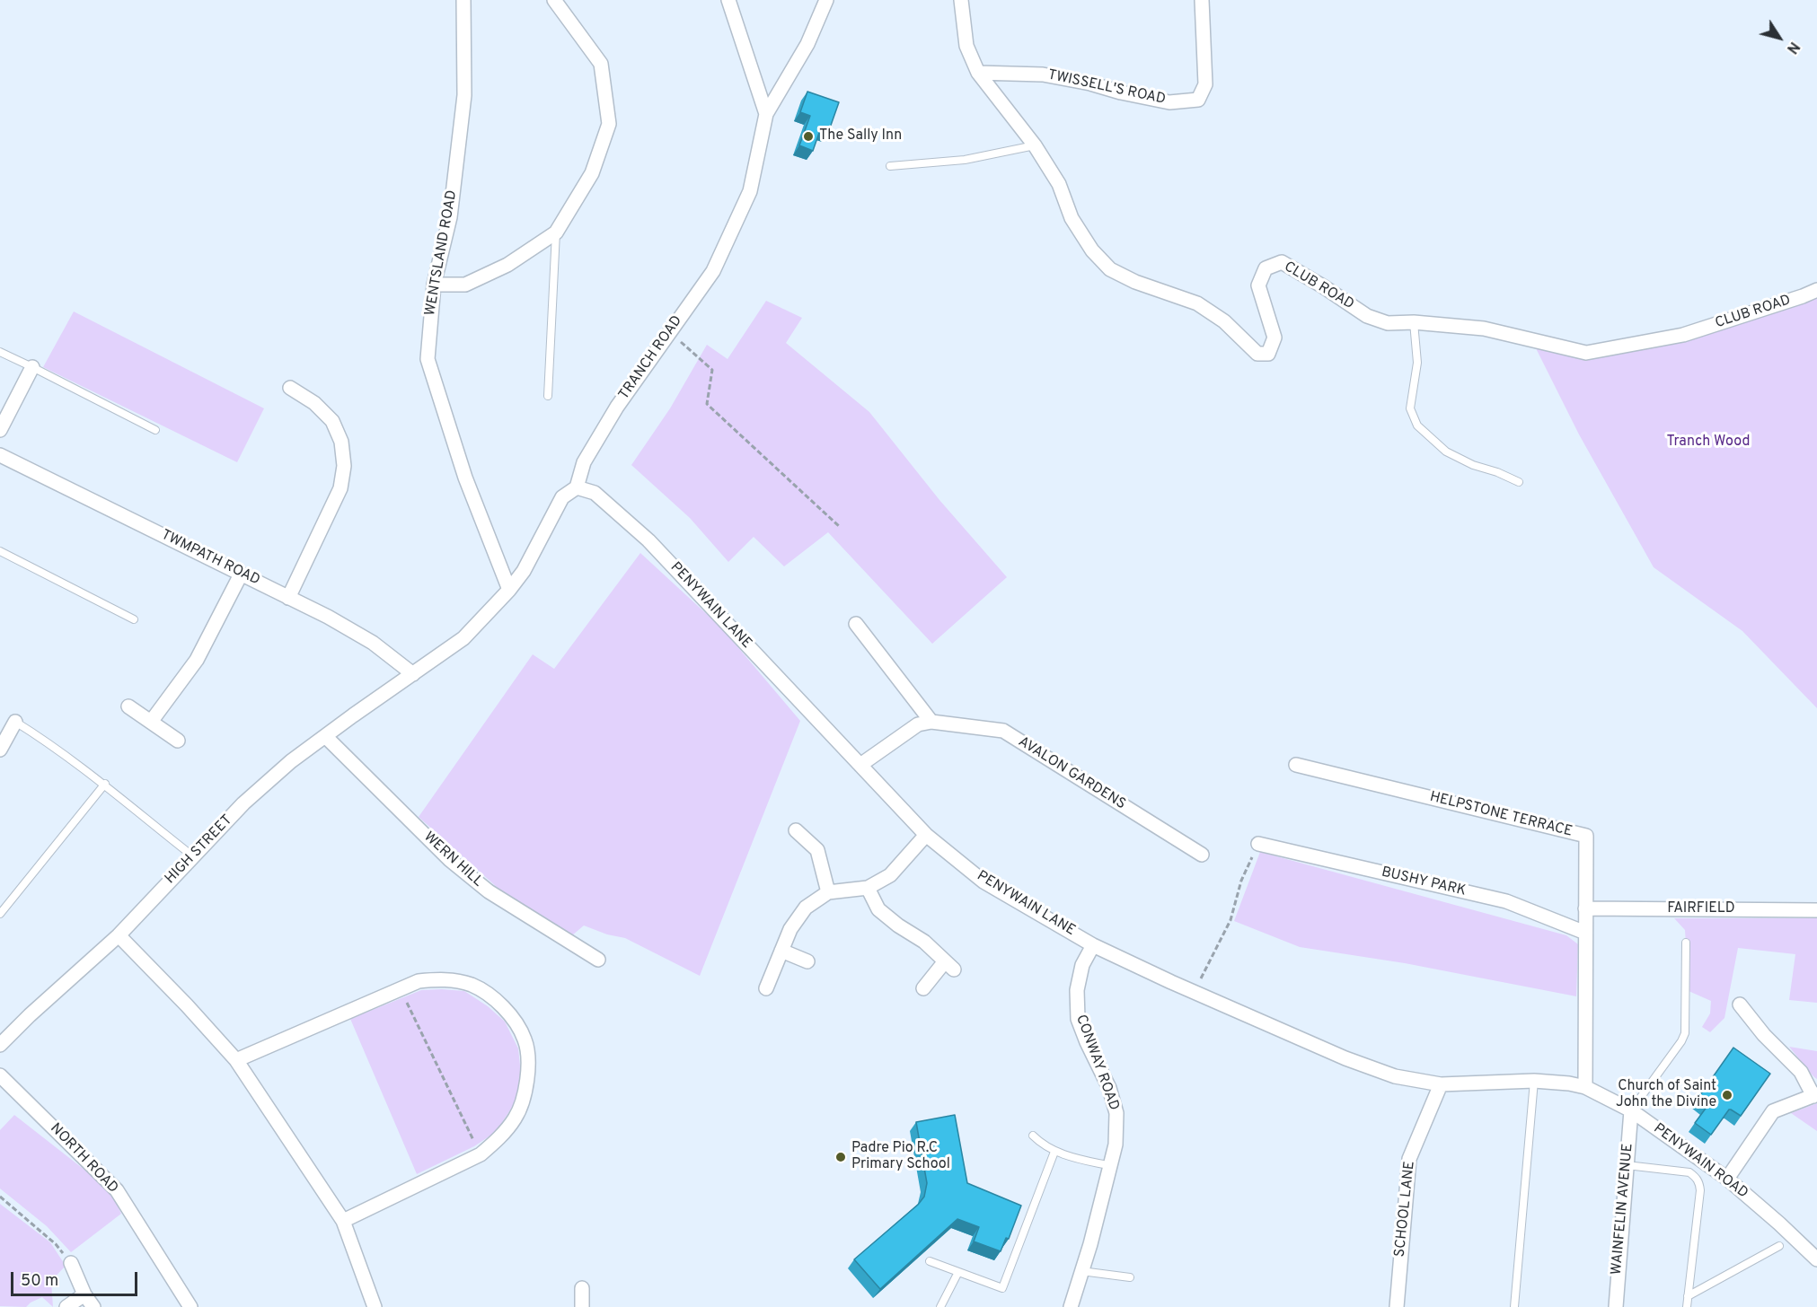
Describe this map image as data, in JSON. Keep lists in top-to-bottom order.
{
  "streets": {
    "street": [
      "TWISSELL'S ROAD",
      "WENTSLAND ROAD",
      "CLUB ROAD",
      "TRANCH ROAD",
      "TWMPATH ROAD",
      "PENYWAIN LANE",
      "AVALON GARDENS",
      "HELPSTONE TERRACE",
      "HIGH STREET",
      "WERN HILL",
      "BUSHY PARK",
      "FAIRFIELD",
      "CONWAY ROAD",
      "NORTH ROAD",
      "PENYWAIN ROAD",
      "SCHOOL LANE",
      "WAINFELIN AVENUE"
    ]
  },
  "crossings": [
    ["TWISSELL'S ROAD", "CLUB ROAD"],
    ["WENTSLAND ROAD", "TRANCH ROAD"],
    ["TRANCH ROAD", "TWMPATH ROAD"],
    ["TRANCH ROAD", "PENYWAIN LANE"],
    ["TRANCH ROAD", "HIGH STREET"],
    ["TWMPATH ROAD", "HIGH STREET"],
    ["PENYWAIN LANE", "CONWAY ROAD"],
    ["PENYWAIN LANE", "PENYWAIN ROAD"],
    ["PENYWAIN LANE", "SCHOOL LANE"],
    ["HELPSTONE TERRACE", "BUSHY PARK"],
    ["HELPSTONE TERRACE", "FAIRFIELD"],
    ["HELPSTONE TERRACE", "PENYWAIN ROAD"],
    ["HIGH STREET", "WERN HILL"],
    ["PENYWAIN ROAD", "SCHOOL LANE"],
    ["PENYWAIN ROAD", "WAINFELIN AVENUE"]
  ],
  "parks": ["Tranch Wood"],
  "places": ["The Sally Inn", "Church of Saint John the Divine", "Padre Pio R.C Primary School"],
  "scale_bar": "50 m",
  "north": "bottom right"
}
